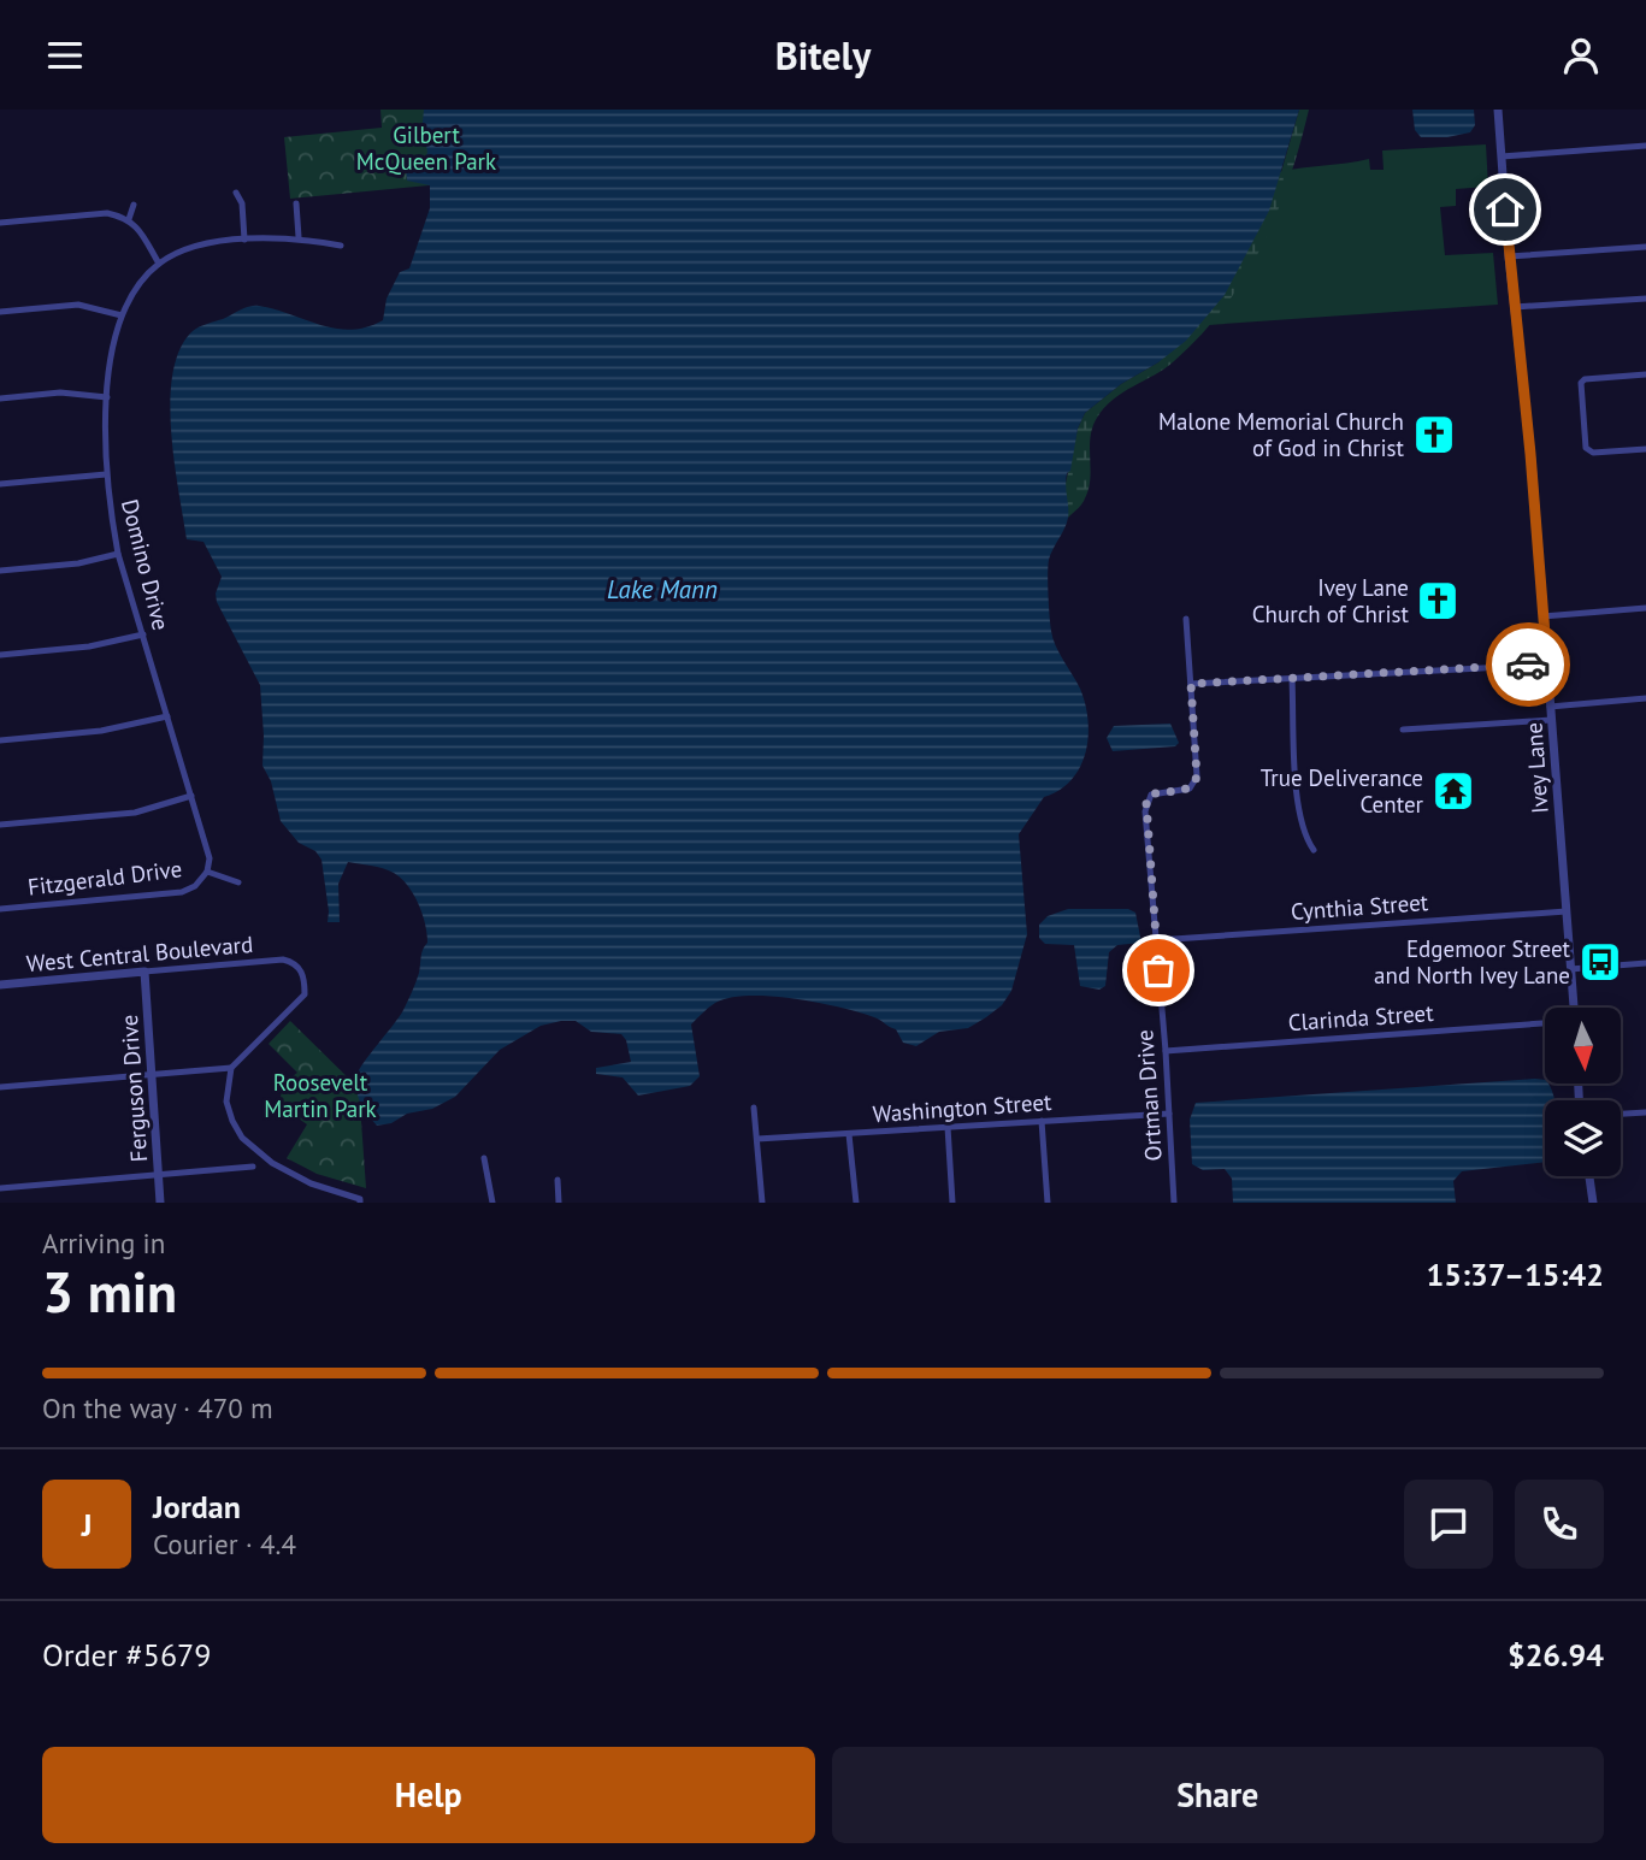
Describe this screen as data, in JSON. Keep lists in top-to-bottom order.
{
  "streets": {
    "street": [
      "Domino Drive",
      "Ivey Lane",
      "Fitzgerald Drive",
      "Cynthia Street",
      "West Central Boulevard",
      "Clarinda Street",
      "Ferguson Drive",
      "Ortman Drive",
      "Washington Street"
    ]
  },
  "crossings": [
    ["Domino Drive", "Fitzgerald Drive"],
    ["Ivey Lane", "Cynthia Street"],
    ["Cynthia Street", "Ortman Drive"],
    ["West Central Boulevard", "Ferguson Drive"],
    ["Clarinda Street", "Ortman Drive"],
    ["Ortman Drive", "Washington Street"]
  ],
  "water": ["Lake Mann"],
  "parks": ["Gilbert McQueen Park", "Roosevelt Martin Park"],
  "places": {
    "church": ["Malone Memorial Church of God in Christ", "Ivey Lane Church of Christ"],
    "temple": ["True Deliverance Center"],
    "bus stop": ["Edgemoor Street and North Ivey Lane"]
  },
  "north": "bottom",
  "page": {
    "header": "Bitely",
    "heading": ["3 min", "Arriving in", "15:37–15:42"],
    "panel": [
      "Jordan",
      "Courier · 4.4",
      "Order #5679",
      "$26.94"
    ],
    "bar": "On the way · 470 m",
    "round": "J",
    "buttons": ["Help", "Share"]
  }
}
